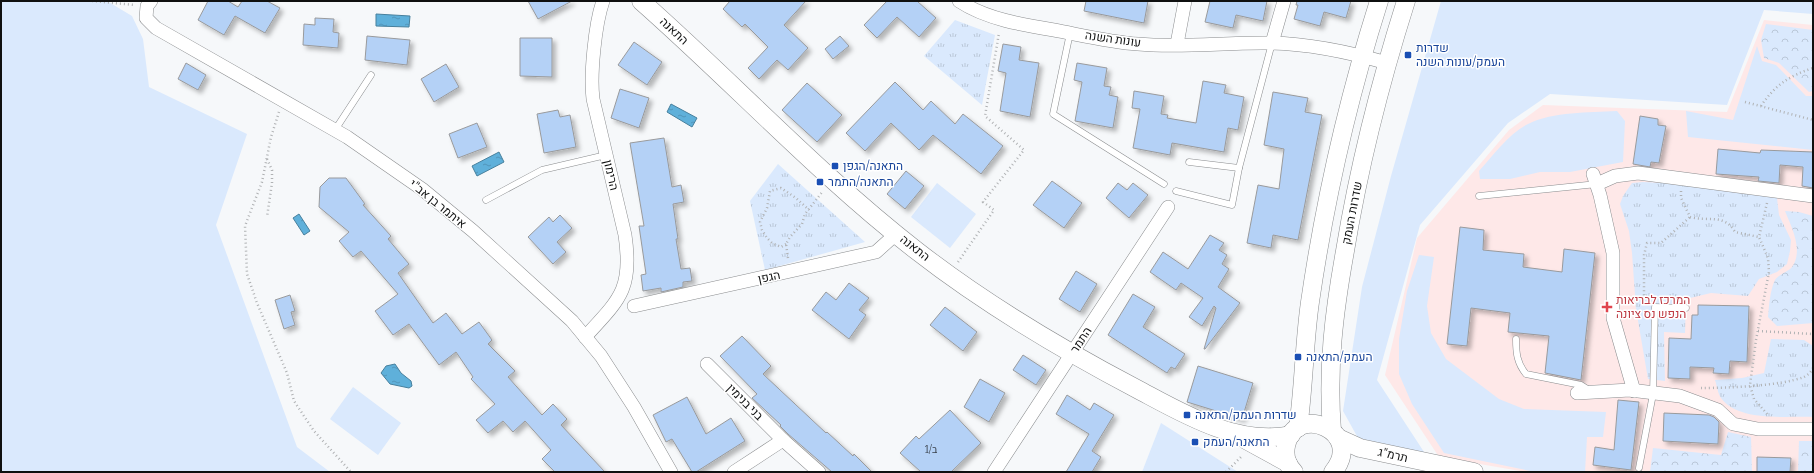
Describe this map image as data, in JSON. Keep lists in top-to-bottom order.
{
  "streets": {
    "street": [
      "התאנה",
      "עונות השנה",
      "הרימון",
      "איתמר בן אב\"י",
      "שדרות העמק",
      "הגפן",
      "התמר",
      "בני בנימין",
      "תרמ\"ג"
    ]
  },
  "crossings": [
    ["התאנה", "הגפן"],
    ["התאנה", "התמר"],
    ["התאנה", "תרמ\"ג"],
    ["עונות השנה", "שדרות העמק"],
    ["הרימון", "איתמר בן אב\"י"],
    ["שדרות העמק", "תרמ\"ג"]
  ],
  "places": {
    "transit": [
      "שדרות העמק/עונות השנה",
      "התאנה/הגפן",
      "התאנה/התמר",
      "העמק/התאנה",
      "שדרות העמק/התאנה",
      "התאנה/העמק"
    ],
    "health": ["המרכז לבריאות הנפש נס ציונה"]
  },
  "house_numbers": ["1/ב"]
}
